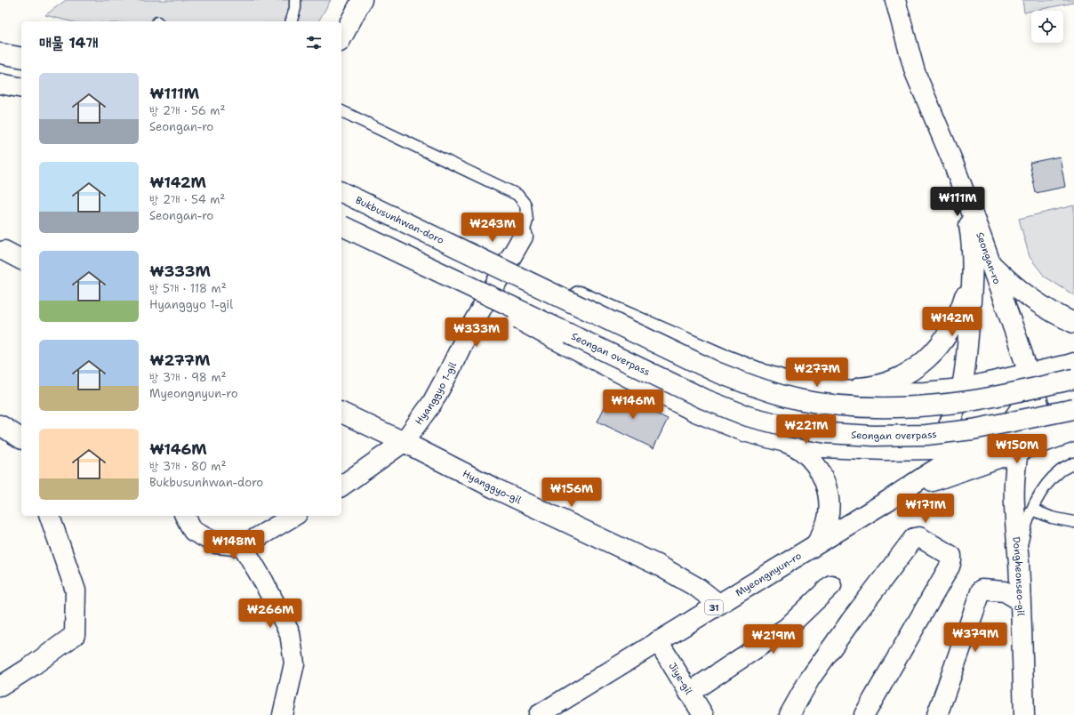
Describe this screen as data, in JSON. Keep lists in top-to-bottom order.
{
  "streets": {
    "street": [
      "Bukbusunhwan-doro",
      "Seongan-ro",
      "Seongan overpass",
      "Hyanggyo 1-gil",
      "Hyanggyo-gil",
      "Myeongnyun-ro",
      "Dongheonseo-gil",
      "31",
      "Jiye-gil"
    ]
  },
  "crossings": [
    ["Seongan-ro", "Dongheonseo-gil"],
    ["Hyanggyo 1-gil", "Hyanggyo-gil"],
    ["Hyanggyo-gil", "Myeongnyun-ro"],
    ["Myeongnyun-ro", "Jiye-gil"]
  ],
  "page": {
    "heading": "매물 14개",
    "list": [
      {
        "name": "₩111M",
        "note": "방 2개 · 56 m² · Seongan-ro"
      },
      {
        "name": "₩142M",
        "note": "방 2개 · 54 m² · Seongan-ro"
      },
      {
        "name": "₩333M",
        "note": "방 5개 · 118 m² · Hyanggyo 1-gil"
      },
      {
        "name": "₩277M",
        "note": "방 3개 · 98 m² · Myeongnyun-ro"
      },
      {
        "name": "₩146M",
        "note": "방 3개 · 80 m² · Bukbusunhwan-doro"
      }
    ],
    "price": [
      "₩111M",
      "₩243M",
      "₩142M",
      "₩333M",
      "₩277M",
      "₩146M",
      "₩221M",
      "₩150M",
      "₩156M",
      "₩171M",
      "₩148M",
      "₩266M",
      "₩379M",
      "₩219M"
    ]
  }
}
